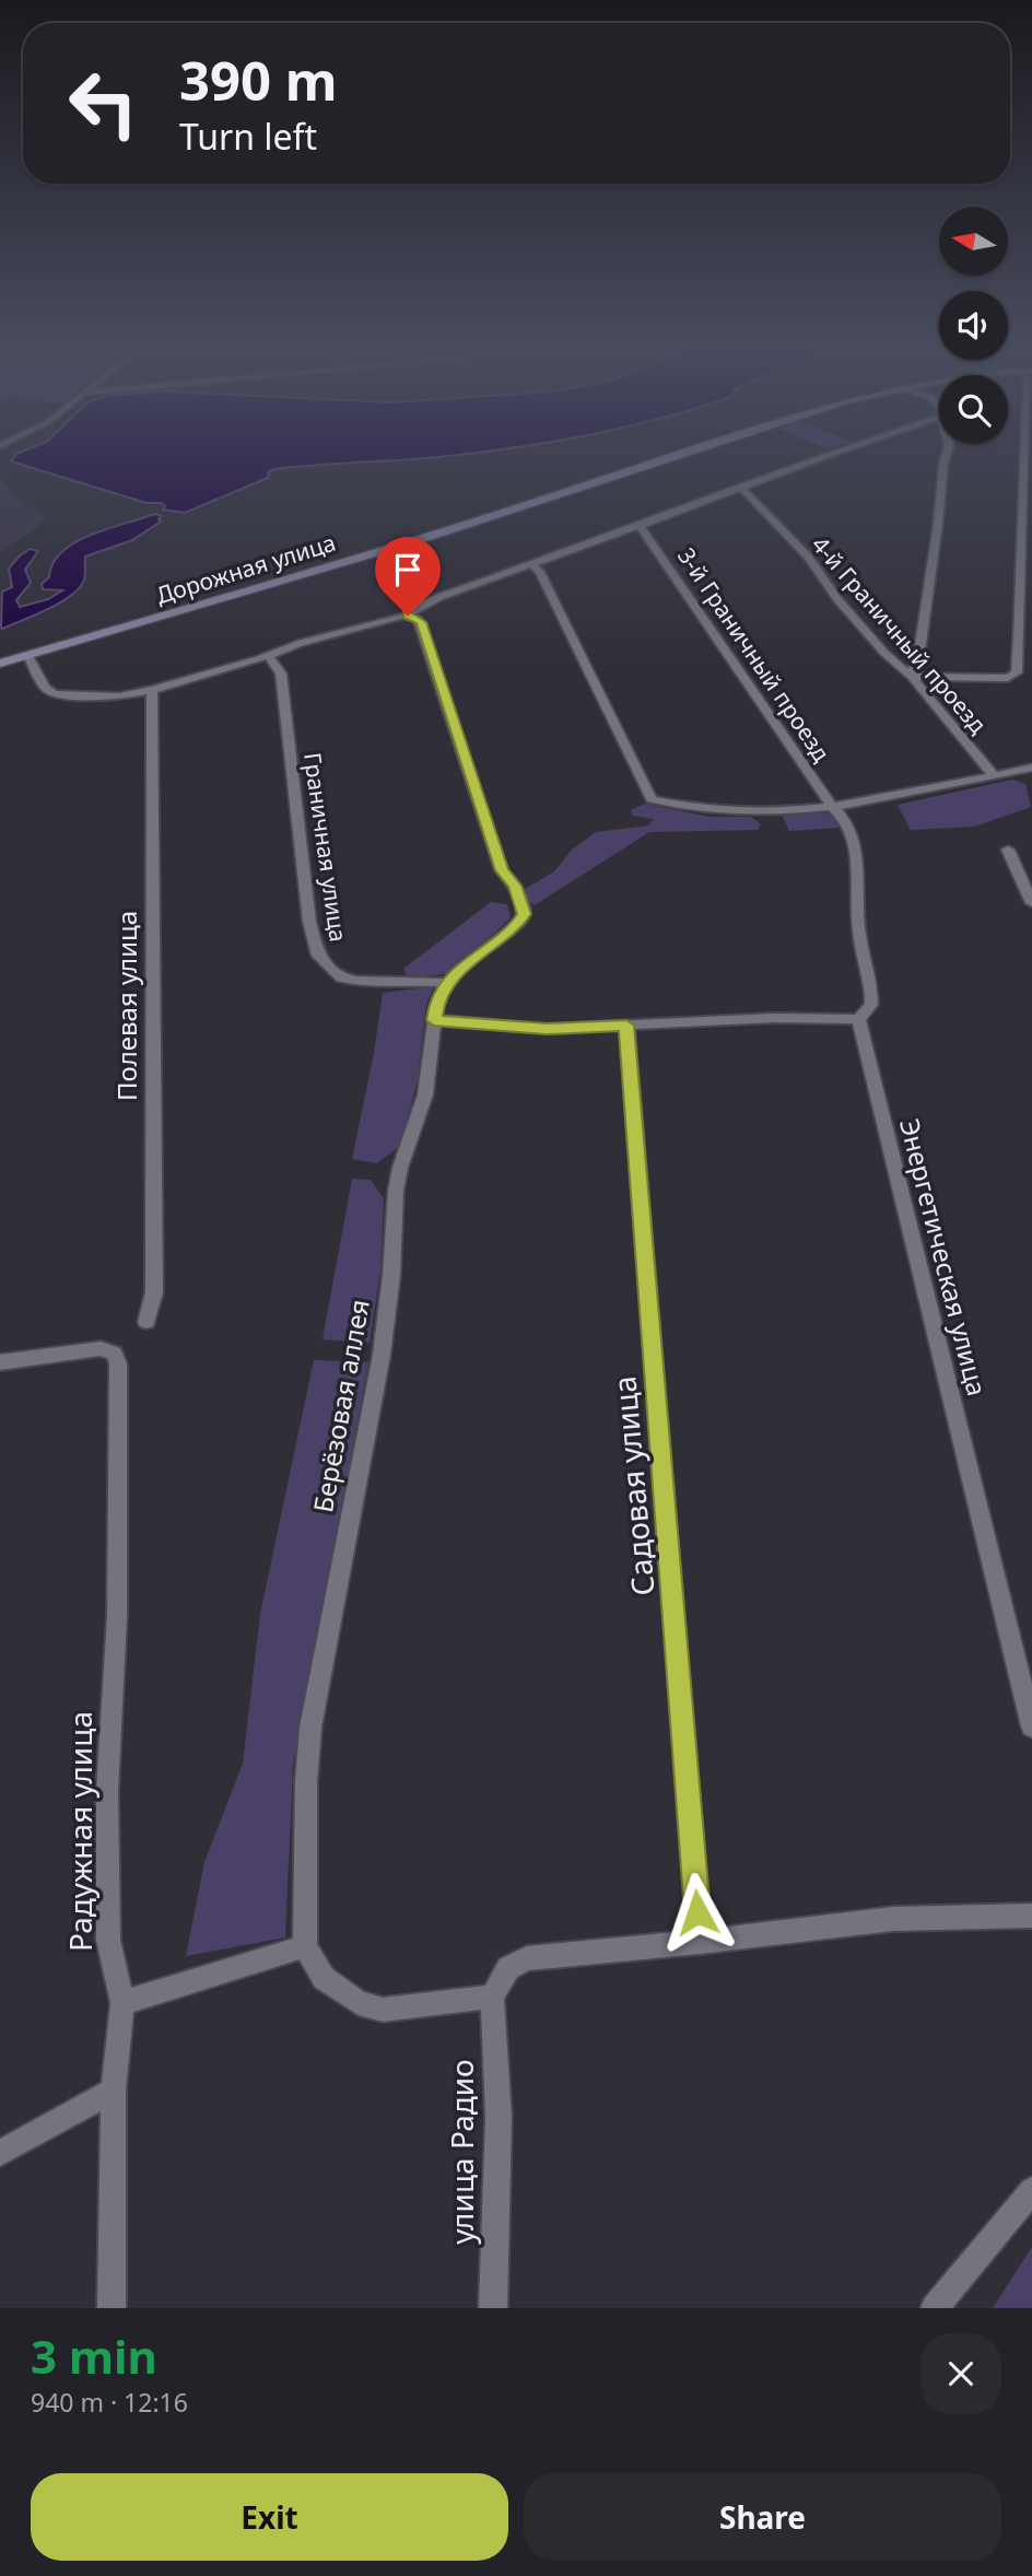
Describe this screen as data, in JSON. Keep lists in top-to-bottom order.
{
  "streets": {
    "main road": ["Дорожная улица"],
    "street": [
      "4-й Граничный проезд",
      "3-й Граничный проезд",
      "Граничная улица",
      "Полевая улица",
      "Энергетическая улица",
      "Берёзовая аллея",
      "Садовая улица",
      "Радужная улица",
      "улица Радио"
    ]
  },
  "crossings": [
    ["Граничная улица", "Берёзовая аллея"]
  ],
  "north": "left",
  "page": {
    "turn": ["390 m", "Turn left"],
    "heading": ["3 min", "940 m · 12:16"],
    "buttons": ["Exit", "Share"]
  }
}
